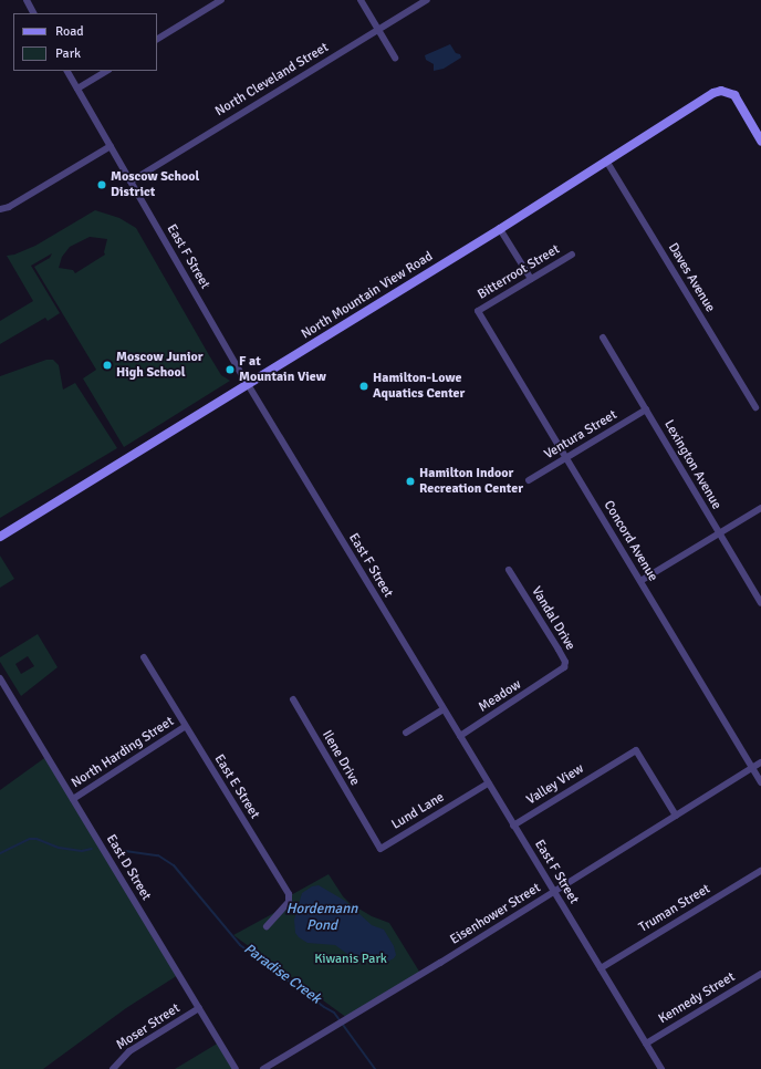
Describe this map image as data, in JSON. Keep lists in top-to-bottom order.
{
  "streets": {
    "street": [
      "North Cleveland Street",
      "East F Street",
      "Bitterroot Street",
      "Daves Avenue",
      "North Mountain View Road",
      "Ventura Street",
      "Lexington Avenue",
      "Concord Avenue",
      "Vandal Drive",
      "Meadow",
      "North Harding Street",
      "Ilene Drive",
      "Valley View",
      "East E Street",
      "Lund Lane",
      "East D Street",
      "Truman Street",
      "Eisenhower Street",
      "Kennedy Street",
      "Moser Street"
    ]
  },
  "crossings": [
    ["North Cleveland Street", "East F Street"],
    ["East F Street", "North Mountain View Road"],
    ["East F Street", "Meadow"],
    ["East F Street", "Valley View"],
    ["East F Street", "Lund Lane"],
    ["East F Street", "Truman Street"],
    ["East F Street", "Eisenhower Street"],
    ["East F Street", "Kennedy Street"],
    ["Bitterroot Street", "Concord Avenue"],
    ["Daves Avenue", "North Mountain View Road"],
    ["Ventura Street", "Lexington Avenue"],
    ["Ventura Street", "Concord Avenue"],
    ["Concord Avenue", "Eisenhower Street"],
    ["Vandal Drive", "Meadow"],
    ["North Harding Street", "East E Street"],
    ["North Harding Street", "East D Street"],
    ["Ilene Drive", "Lund Lane"],
    ["Valley View", "Eisenhower Street"],
    ["East D Street", "Moser Street"]
  ],
  "water": ["Hordemann Pond", "Paradise Creek"],
  "parks": ["Kiwanis Park"],
  "places": [
    "Moscow School District",
    "Moscow Junior High School",
    "F at Mountain View",
    "Hamilton-Lowe Aquatics Center",
    "Hamilton Indoor Recreation Center"
  ],
  "legend": ["Road", "Park"]
}
